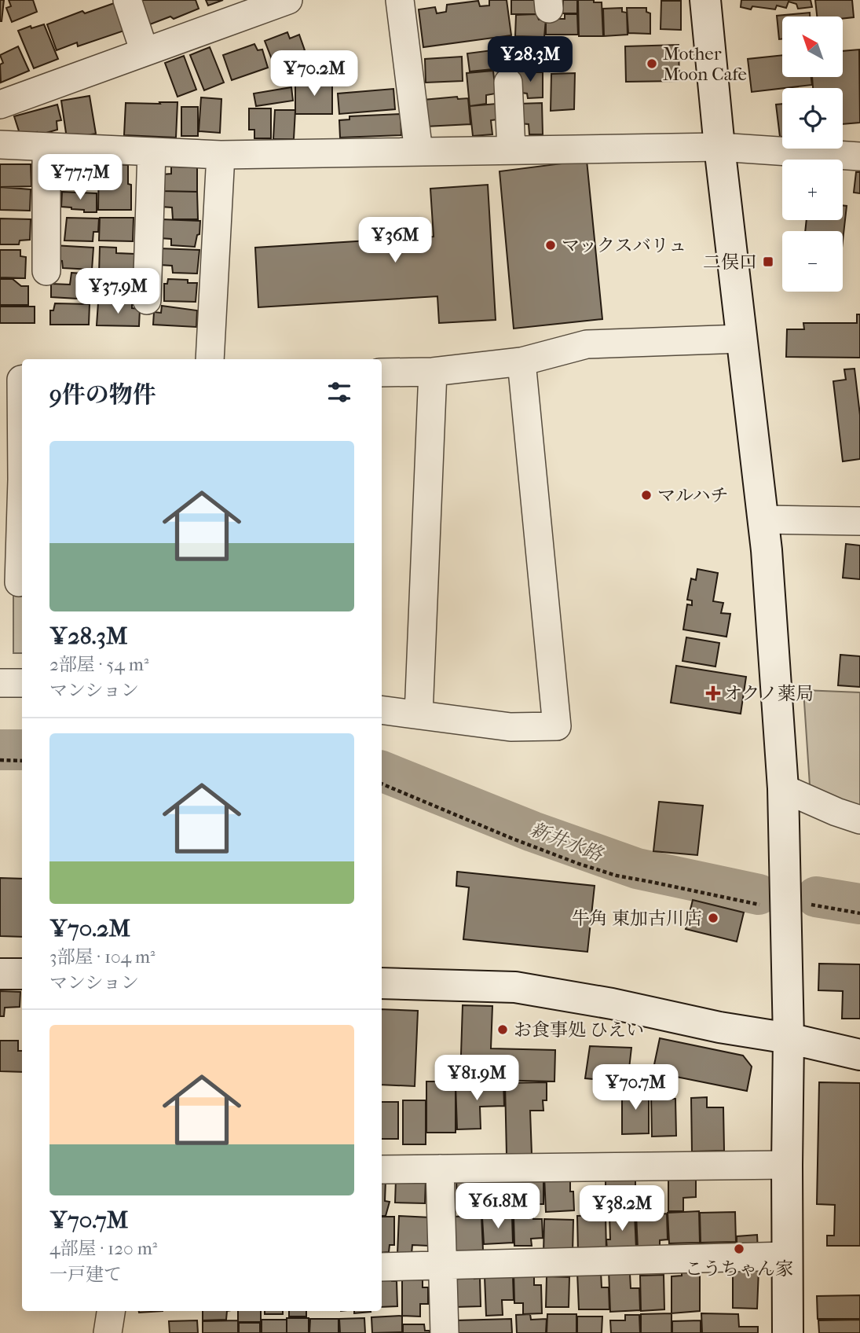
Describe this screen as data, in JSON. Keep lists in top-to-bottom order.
{
  "water": ["新井水路"],
  "places": {
    "other": [
      "Mother Moon Cafe",
      "マックスバリュ",
      "マルハチ",
      "牛角 東加古川店",
      "お食事処 ひえい",
      "こうちゃん家"
    ],
    "transit": ["二俣口"],
    "health": ["オクノ薬局"]
  },
  "north": "top left",
  "page": {
    "map_buttons": ["+", "−"],
    "price": [
      "¥28.3M",
      "¥70.2M",
      "¥77.7M",
      "¥36M",
      "¥37.9M",
      "¥81.9M",
      "¥70.7M",
      "¥61.8M",
      "¥38.2M"
    ],
    "heading": "9件の物件",
    "list": [
      {
        "name": "¥28.3M",
        "note": "2部屋 · 54 m² · マンション"
      },
      {
        "name": "¥70.2M",
        "note": "3部屋 · 104 m² · マンション"
      },
      {
        "name": "¥70.7M",
        "note": "4部屋 · 120 m² · 一戸建て"
      }
    ]
  }
}
